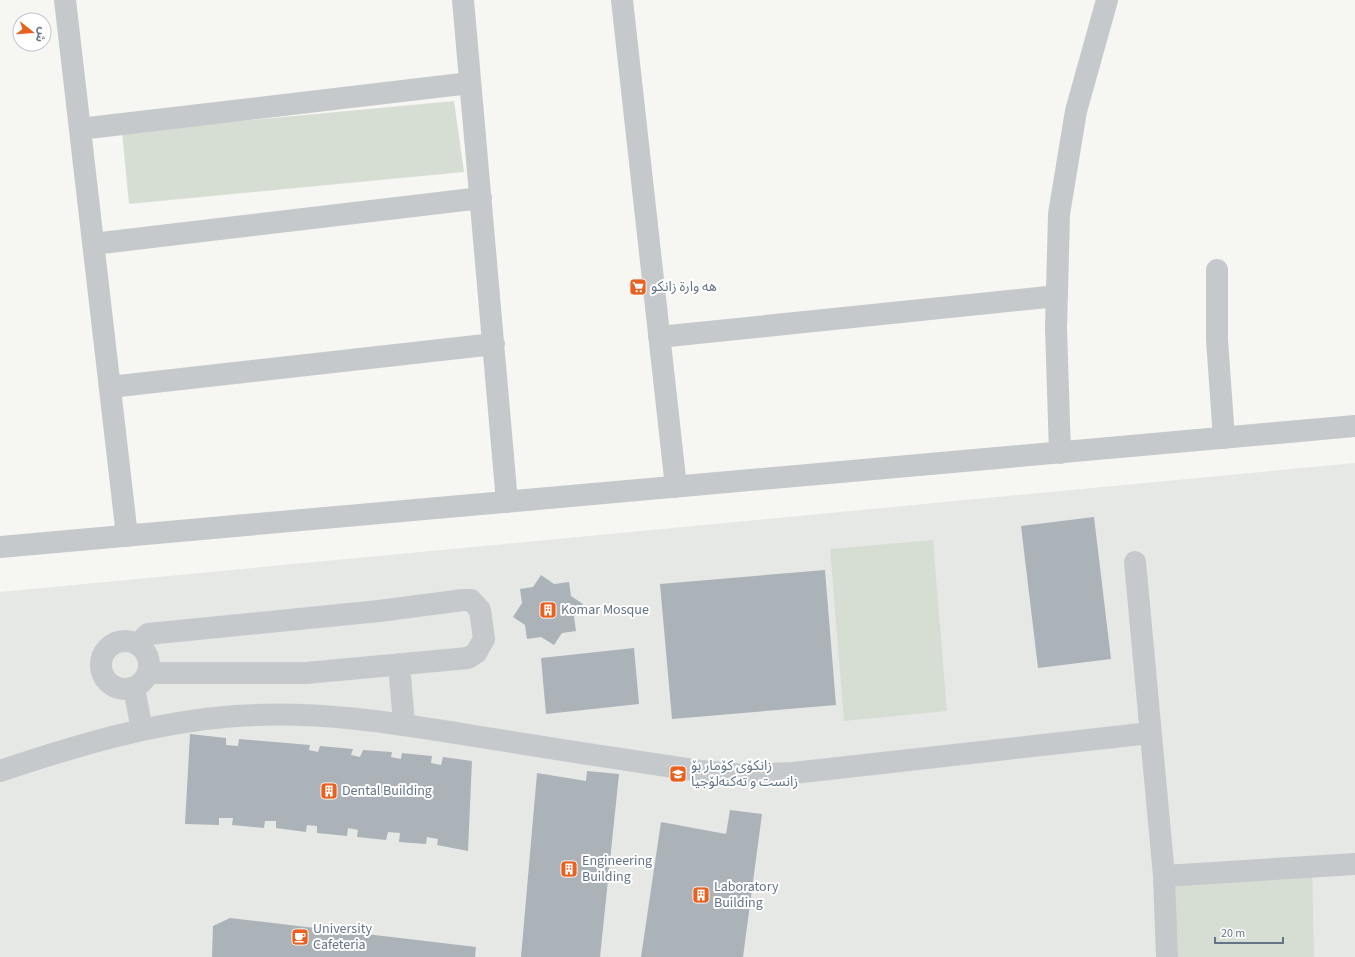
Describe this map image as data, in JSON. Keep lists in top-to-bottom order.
{
  "places": {
    "supermarket": ["هه وارة زانكو"],
    "building": [
      "Komar Mosque",
      "Dental Building",
      "Engineering Building",
      "Laboratory Building"
    ],
    "school or university": ["زانکۆی کۆمار بۆ زانست و تەکنەلۆجیا"],
    "cafe": ["University Cafeteria"]
  },
  "scale_bar": "20 m",
  "north": "right"
}
